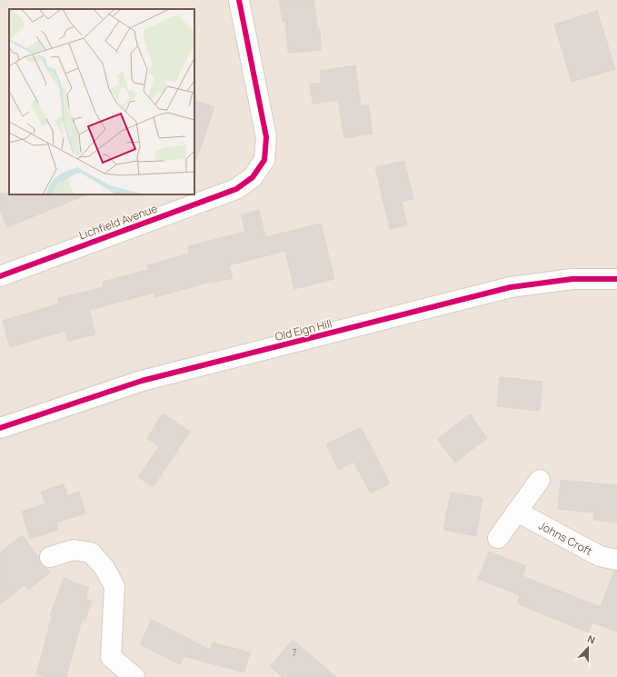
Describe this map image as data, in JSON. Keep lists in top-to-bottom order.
{
  "streets": {
    "street": ["Lichfield Avenue", "Old Eign Hill", "Johns Croft"]
  },
  "house_numbers": ["7"],
  "north": "top"
}
